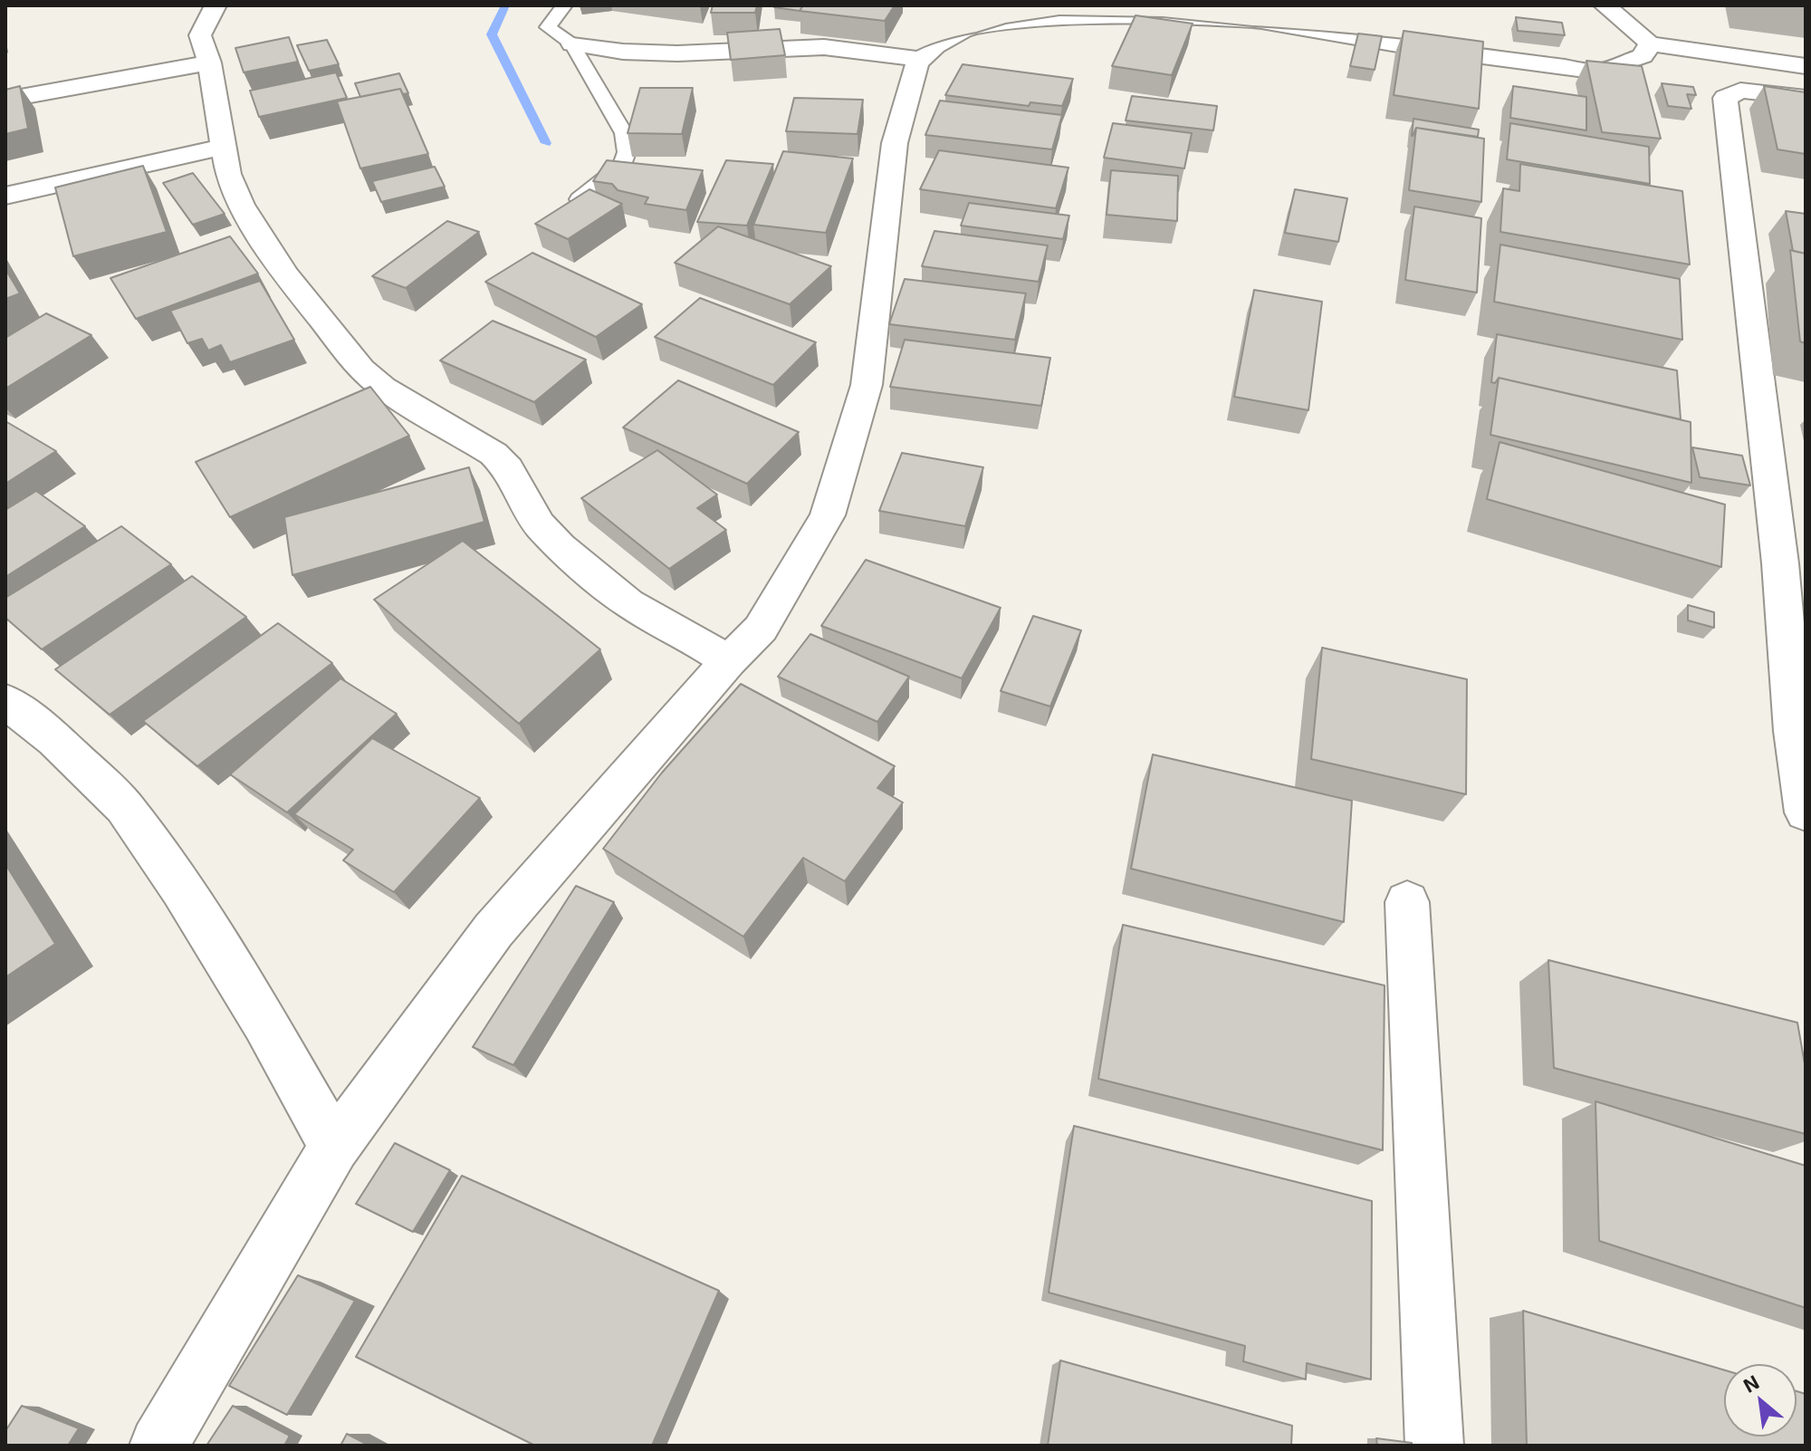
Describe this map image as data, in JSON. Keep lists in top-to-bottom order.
{
  "north": "top left"
}
